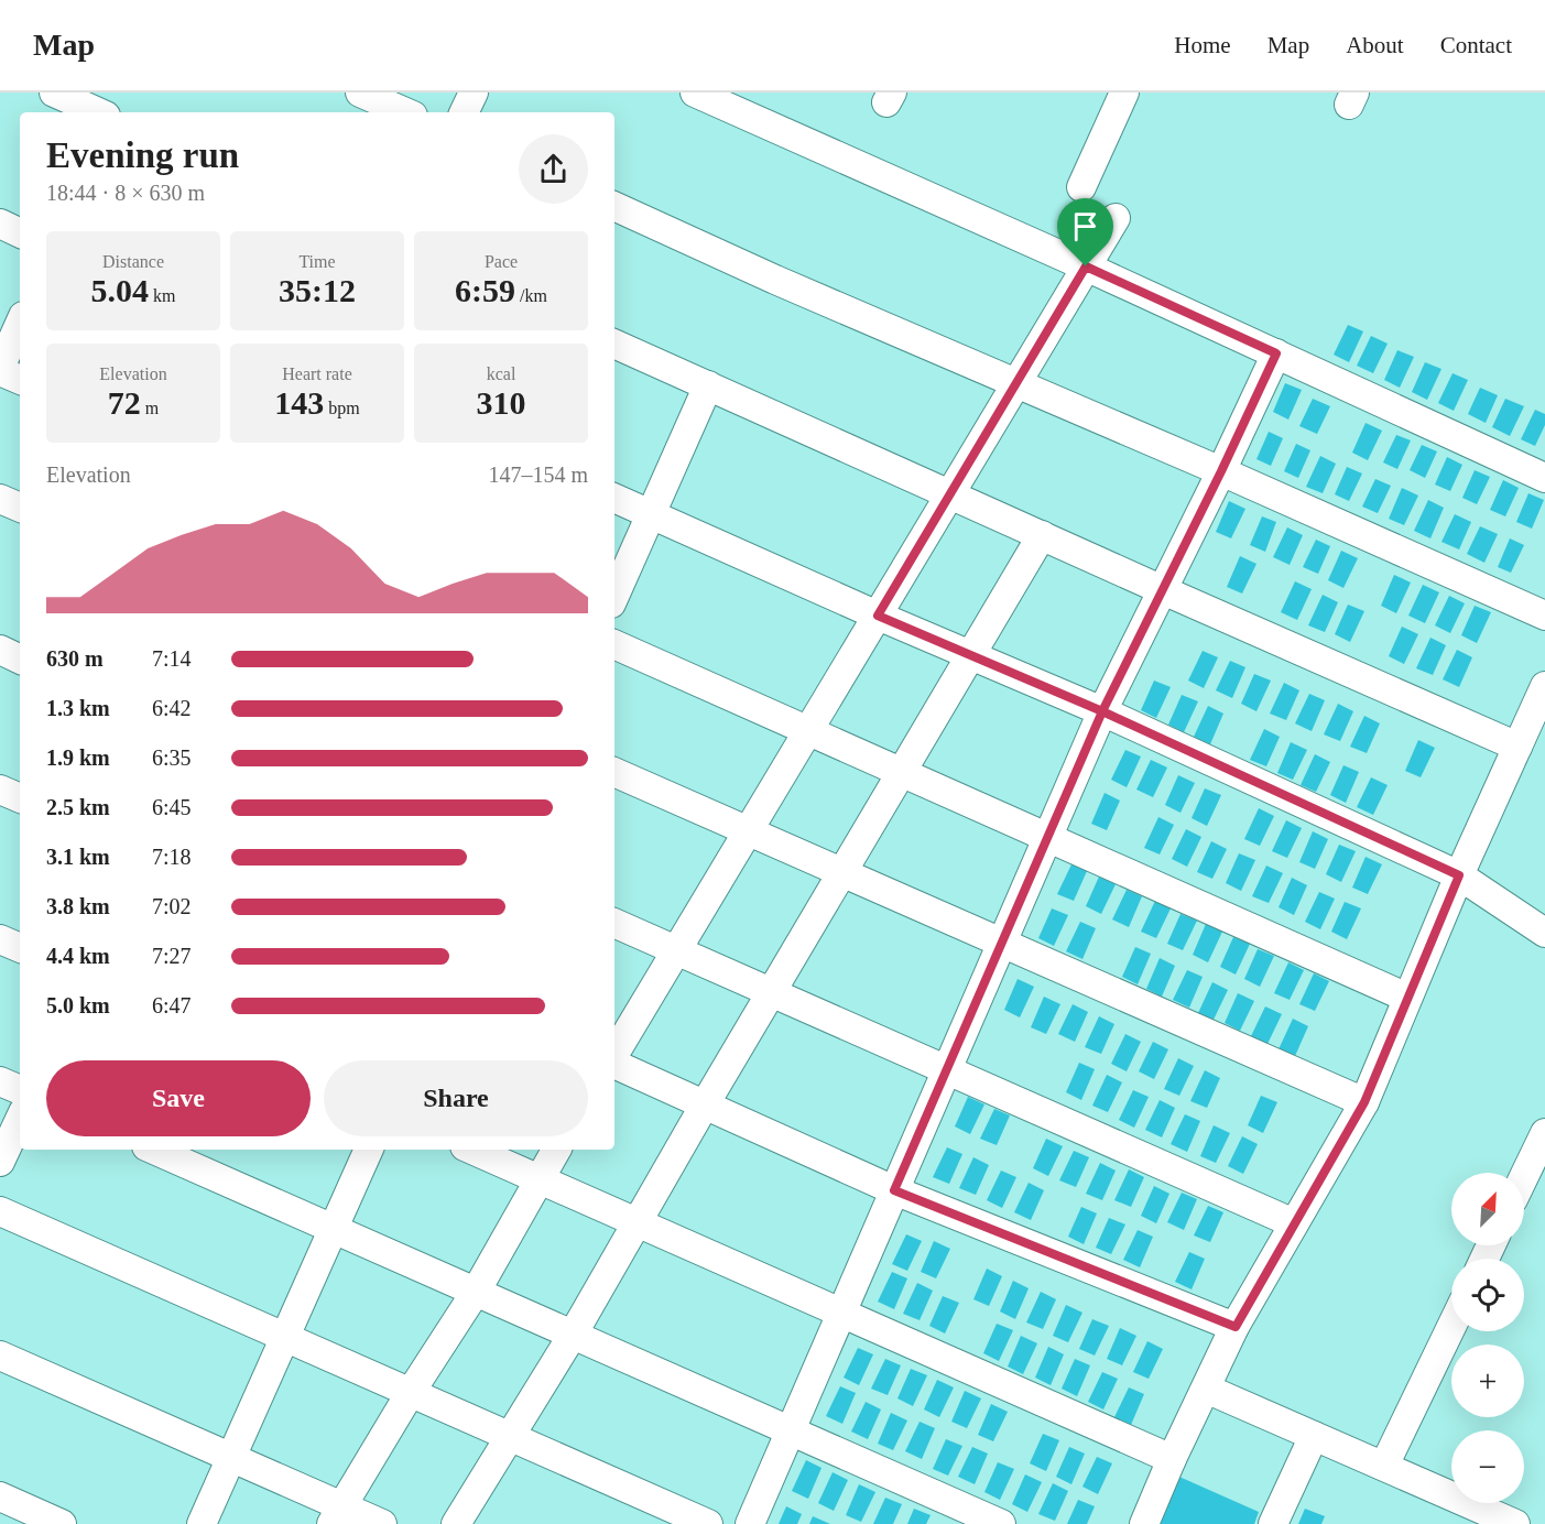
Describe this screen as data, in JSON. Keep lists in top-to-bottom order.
{
  "north": "top right",
  "page": {
    "header": "Map",
    "nav": [
      "Home",
      "Map",
      "About",
      "Contact"
    ],
    "heading": ["Evening run", "18:44 · 8 × 630 m"],
    "stats": [
      ["Distance", "5.04 km"],
      ["Time", "35:12"],
      ["Pace", "6:59 /km"],
      ["Elevation", "72 m"],
      ["Heart rate", "143 bpm"],
      ["kcal", "310"]
    ],
    "chart": ["Elevation", "147–154 m"],
    "list": [
      {
        "name": "630 m",
        "note": "7:14"
      },
      {
        "name": "1.3 km",
        "note": "6:42"
      },
      {
        "name": "1.9 km",
        "note": "6:35"
      },
      {
        "name": "2.5 km",
        "note": "6:45"
      },
      {
        "name": "3.1 km",
        "note": "7:18"
      },
      {
        "name": "3.8 km",
        "note": "7:02"
      },
      {
        "name": "4.4 km",
        "note": "7:27"
      },
      {
        "name": "5.0 km",
        "note": "6:47"
      }
    ],
    "buttons": ["Save", "Share"],
    "map_buttons": ["+", "−"]
  }
}
